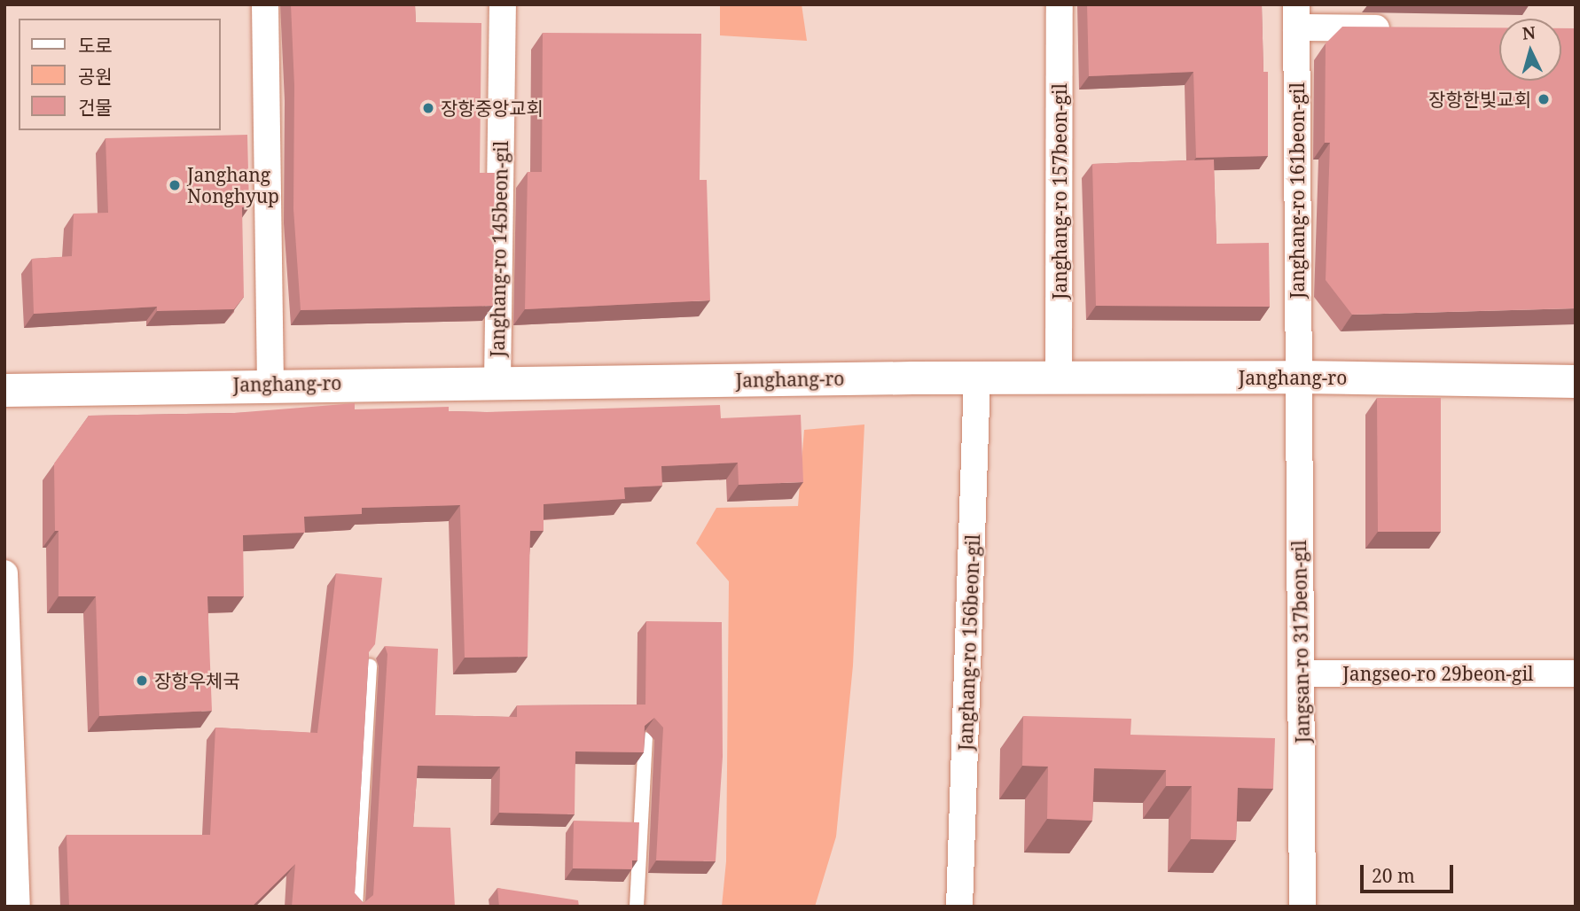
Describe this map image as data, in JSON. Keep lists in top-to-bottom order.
{
  "streets": {
    "street": [
      "Janghang-ro 161beon-gil",
      "Janghang-ro 157beon-gil",
      "Janghang-ro 145beon-gil",
      "Janghang-ro",
      "Jangsan-ro 317beon-gil",
      "Janghang-ro 156beon-gil",
      "Jangseo-ro 29beon-gil"
    ]
  },
  "crossings": [
    ["Janghang-ro 161beon-gil", "Janghang-ro"],
    ["Janghang-ro 161beon-gil", "Jangsan-ro 317beon-gil"],
    ["Janghang-ro 157beon-gil", "Janghang-ro"],
    ["Janghang-ro 145beon-gil", "Janghang-ro"],
    ["Janghang-ro", "Jangsan-ro 317beon-gil"],
    ["Janghang-ro", "Janghang-ro 156beon-gil"],
    ["Jangsan-ro 317beon-gil", "Jangseo-ro 29beon-gil"]
  ],
  "places": [
    "장항한빛교회",
    "장항중앙교회",
    "Janghang Nonghyup",
    "장항우체국"
  ],
  "legend": ["도로", "공원", "건물"],
  "scale_bar": "20 m",
  "north": "top"
}
